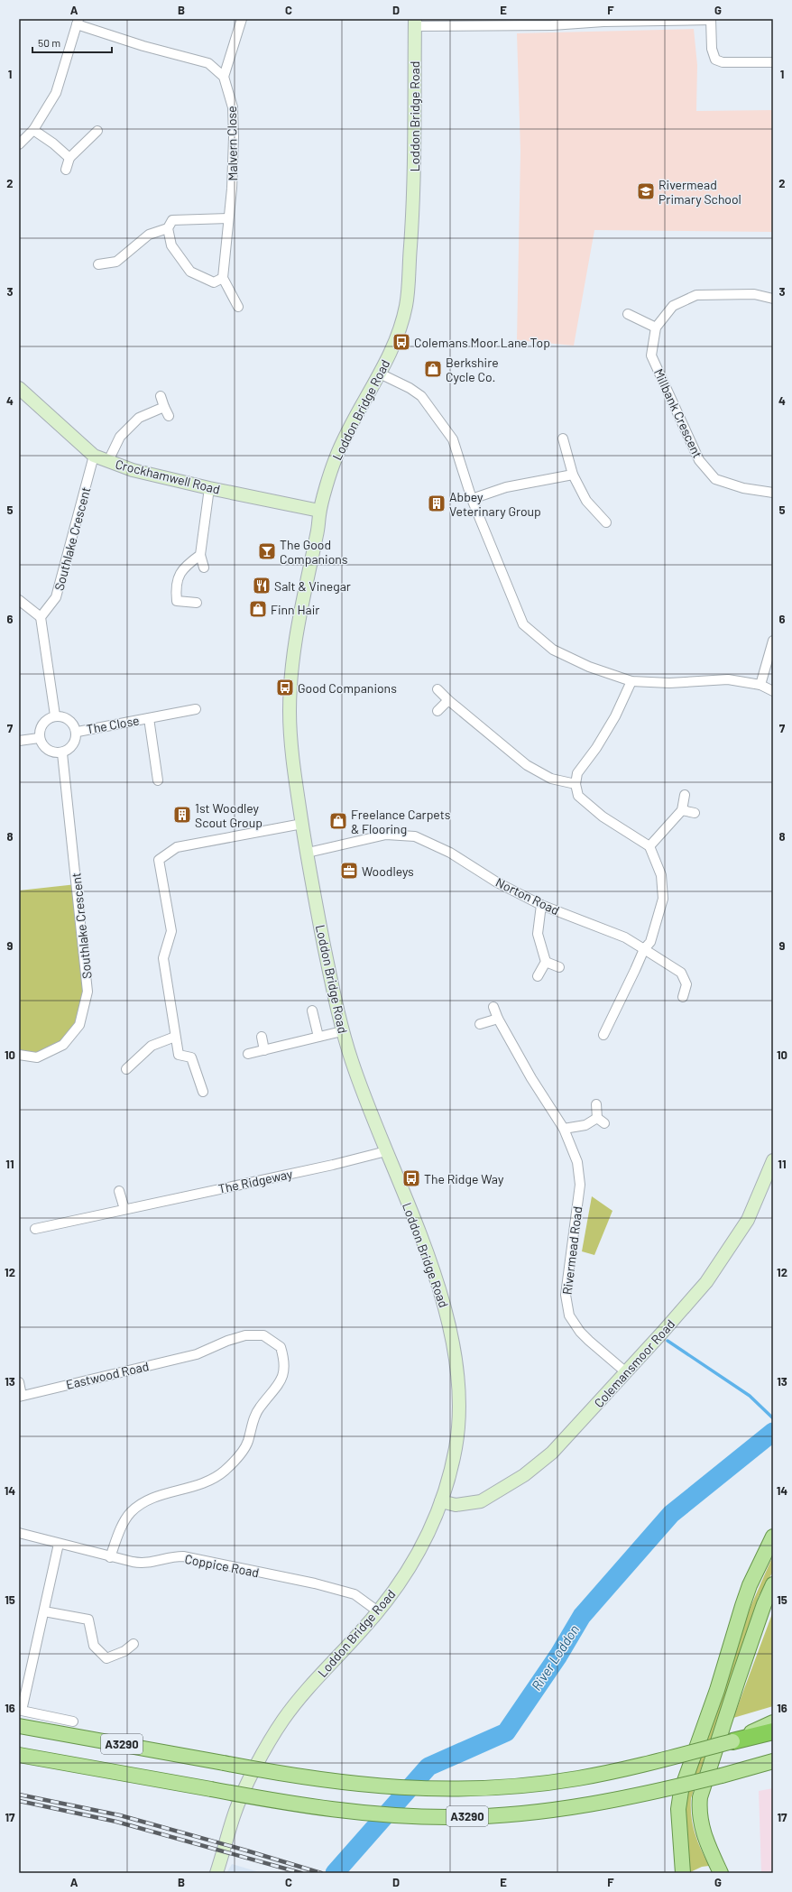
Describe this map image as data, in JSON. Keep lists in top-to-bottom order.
{
  "streets": {
    "main road": ["A3290"],
    "street": [
      "Loddon Bridge Road",
      "Malvern Close",
      "Millbank Crescent",
      "Crockhamwell Road",
      "Southlake Crescent",
      "The Close",
      "Norton Road",
      "The Ridgeway",
      "Rivermead Road",
      "Colemansmoor Road",
      "Eastwood Road",
      "Coppice Road"
    ]
  },
  "crossings": [
    ["Loddon Bridge Road", "Crockhamwell Road"],
    ["Loddon Bridge Road", "Norton Road"],
    ["Loddon Bridge Road", "The Ridgeway"],
    ["Loddon Bridge Road", "Colemansmoor Road"],
    ["Loddon Bridge Road", "Coppice Road"],
    ["Crockhamwell Road", "Southlake Crescent"],
    ["Southlake Crescent", "The Close"],
    ["Rivermead Road", "Colemansmoor Road"],
    ["Eastwood Road", "Coppice Road"]
  ],
  "water": ["River Loddon"],
  "places": {
    "school or university": ["Rivermead Primary School"],
    "bus stop": ["Colemans Moor Lane Top", "Good Companions", "The Ridge Way"],
    "shop": ["Berkshire Cycle Co.", "Finn Hair", "Freelance Carpets & Flooring"],
    "building": ["Abbey Veterinary Group", "1st Woodley Scout Group"],
    "bar": ["The Good Companions"],
    "restaurant": ["Salt & Vinegar"],
    "office": ["Woodleys"]
  },
  "scale_bar": "50 m",
  "grid": {
    "columns": [
      "A",
      "B",
      "C",
      "D",
      "E",
      "F",
      "G"
    ],
    "rows": [
      "1",
      "2",
      "3",
      "4",
      "5",
      "6",
      "7",
      "8",
      "9",
      "10",
      "11",
      "12",
      "13",
      "14",
      "15",
      "16",
      "17"
    ]
  }
}
